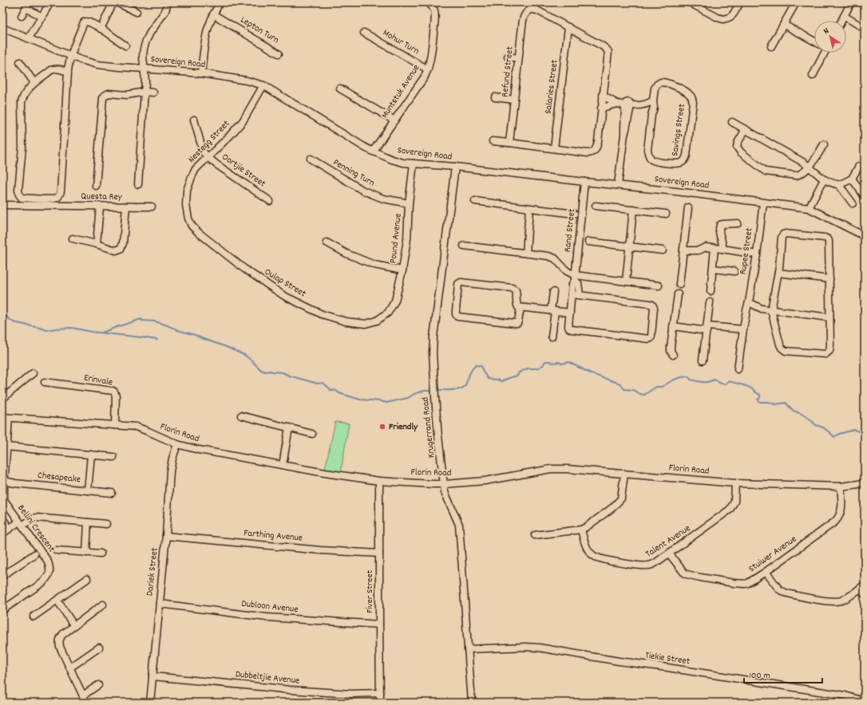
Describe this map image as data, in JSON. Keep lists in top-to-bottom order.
{
  "streets": {
    "street": [
      "Lepton Turn",
      "Mohur Turn",
      "Sovereign Road",
      "Refund Street",
      "Salaries Street",
      "Muntstuk Avenue",
      "Savings Street",
      "Nestegg Street",
      "Oortjie Street",
      "Penning Turn",
      "Questa Rey",
      "Rand Street",
      "Pound Avenue",
      "Rupee Street",
      "Oulap Street",
      "Erinvale",
      "Krugerrand Road",
      "Florin Road",
      "Chesapeake",
      "Bellini Crescent",
      "Farthing Avenue",
      "Talent Avenue",
      "Stuiwer Avenue",
      "Dariek Street",
      "Fiver Street",
      "Dubloon Avenue",
      "Tiekie Street",
      "Dubbeltjie Avenue"
    ]
  },
  "crossings": [
    ["Mohur Turn", "Muntstuk Avenue"],
    ["Sovereign Road", "Muntstuk Avenue"],
    ["Sovereign Road", "Nestegg Street"],
    ["Sovereign Road", "Rand Street"],
    ["Sovereign Road", "Pound Avenue"],
    ["Sovereign Road", "Rupee Street"],
    ["Sovereign Road", "Krugerrand Road"],
    ["Refund Street", "Salaries Street"],
    ["Nestegg Street", "Oortjie Street"],
    ["Nestegg Street", "Oulap Street"],
    ["Penning Turn", "Pound Avenue"],
    ["Pound Avenue", "Oulap Street"],
    ["Erinvale", "Florin Road"],
    ["Krugerrand Road", "Florin Road"],
    ["Krugerrand Road", "Tiekie Street"],
    ["Florin Road", "Bellini Crescent"],
    ["Florin Road", "Talent Avenue"],
    ["Florin Road", "Stuiwer Avenue"],
    ["Florin Road", "Dariek Street"],
    ["Florin Road", "Fiver Street"],
    ["Chesapeake", "Bellini Crescent"],
    ["Farthing Avenue", "Dariek Street"],
    ["Farthing Avenue", "Fiver Street"],
    ["Talent Avenue", "Stuiwer Avenue"],
    ["Dariek Street", "Dubloon Avenue"],
    ["Dariek Street", "Dubbeltjie Avenue"],
    ["Fiver Street", "Dubloon Avenue"],
    ["Fiver Street", "Dubbeltjie Avenue"]
  ],
  "places": ["Friendly"],
  "scale_bar": "100 m",
  "north": "top left"
}
